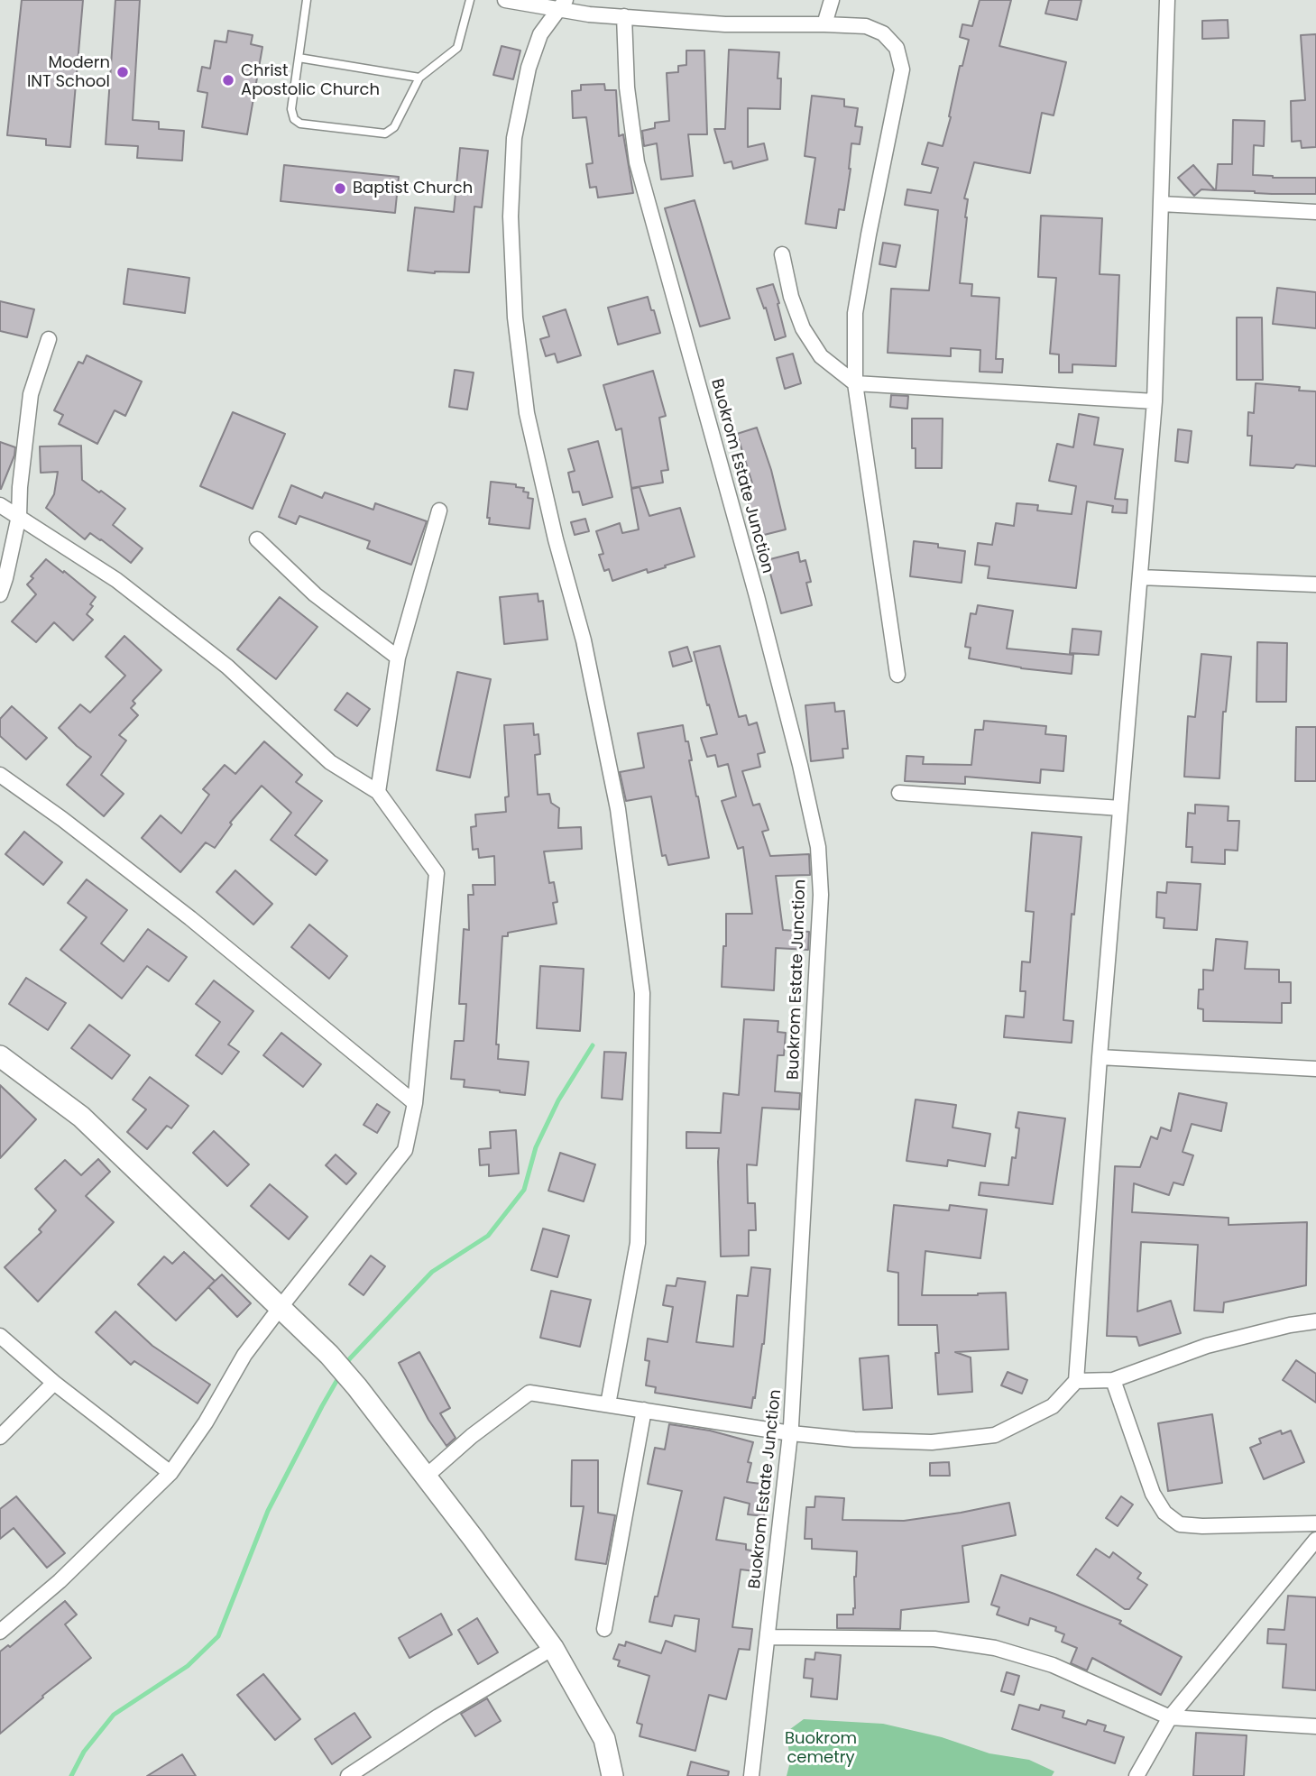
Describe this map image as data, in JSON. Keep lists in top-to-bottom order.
{
  "streets": {
    "street": ["Buokrom Estate Junction"]
  },
  "parks": ["Buokrom cemetry"],
  "places": ["Modern INT School", "Christ Apostolic Church", "Baptist Church"]
}
